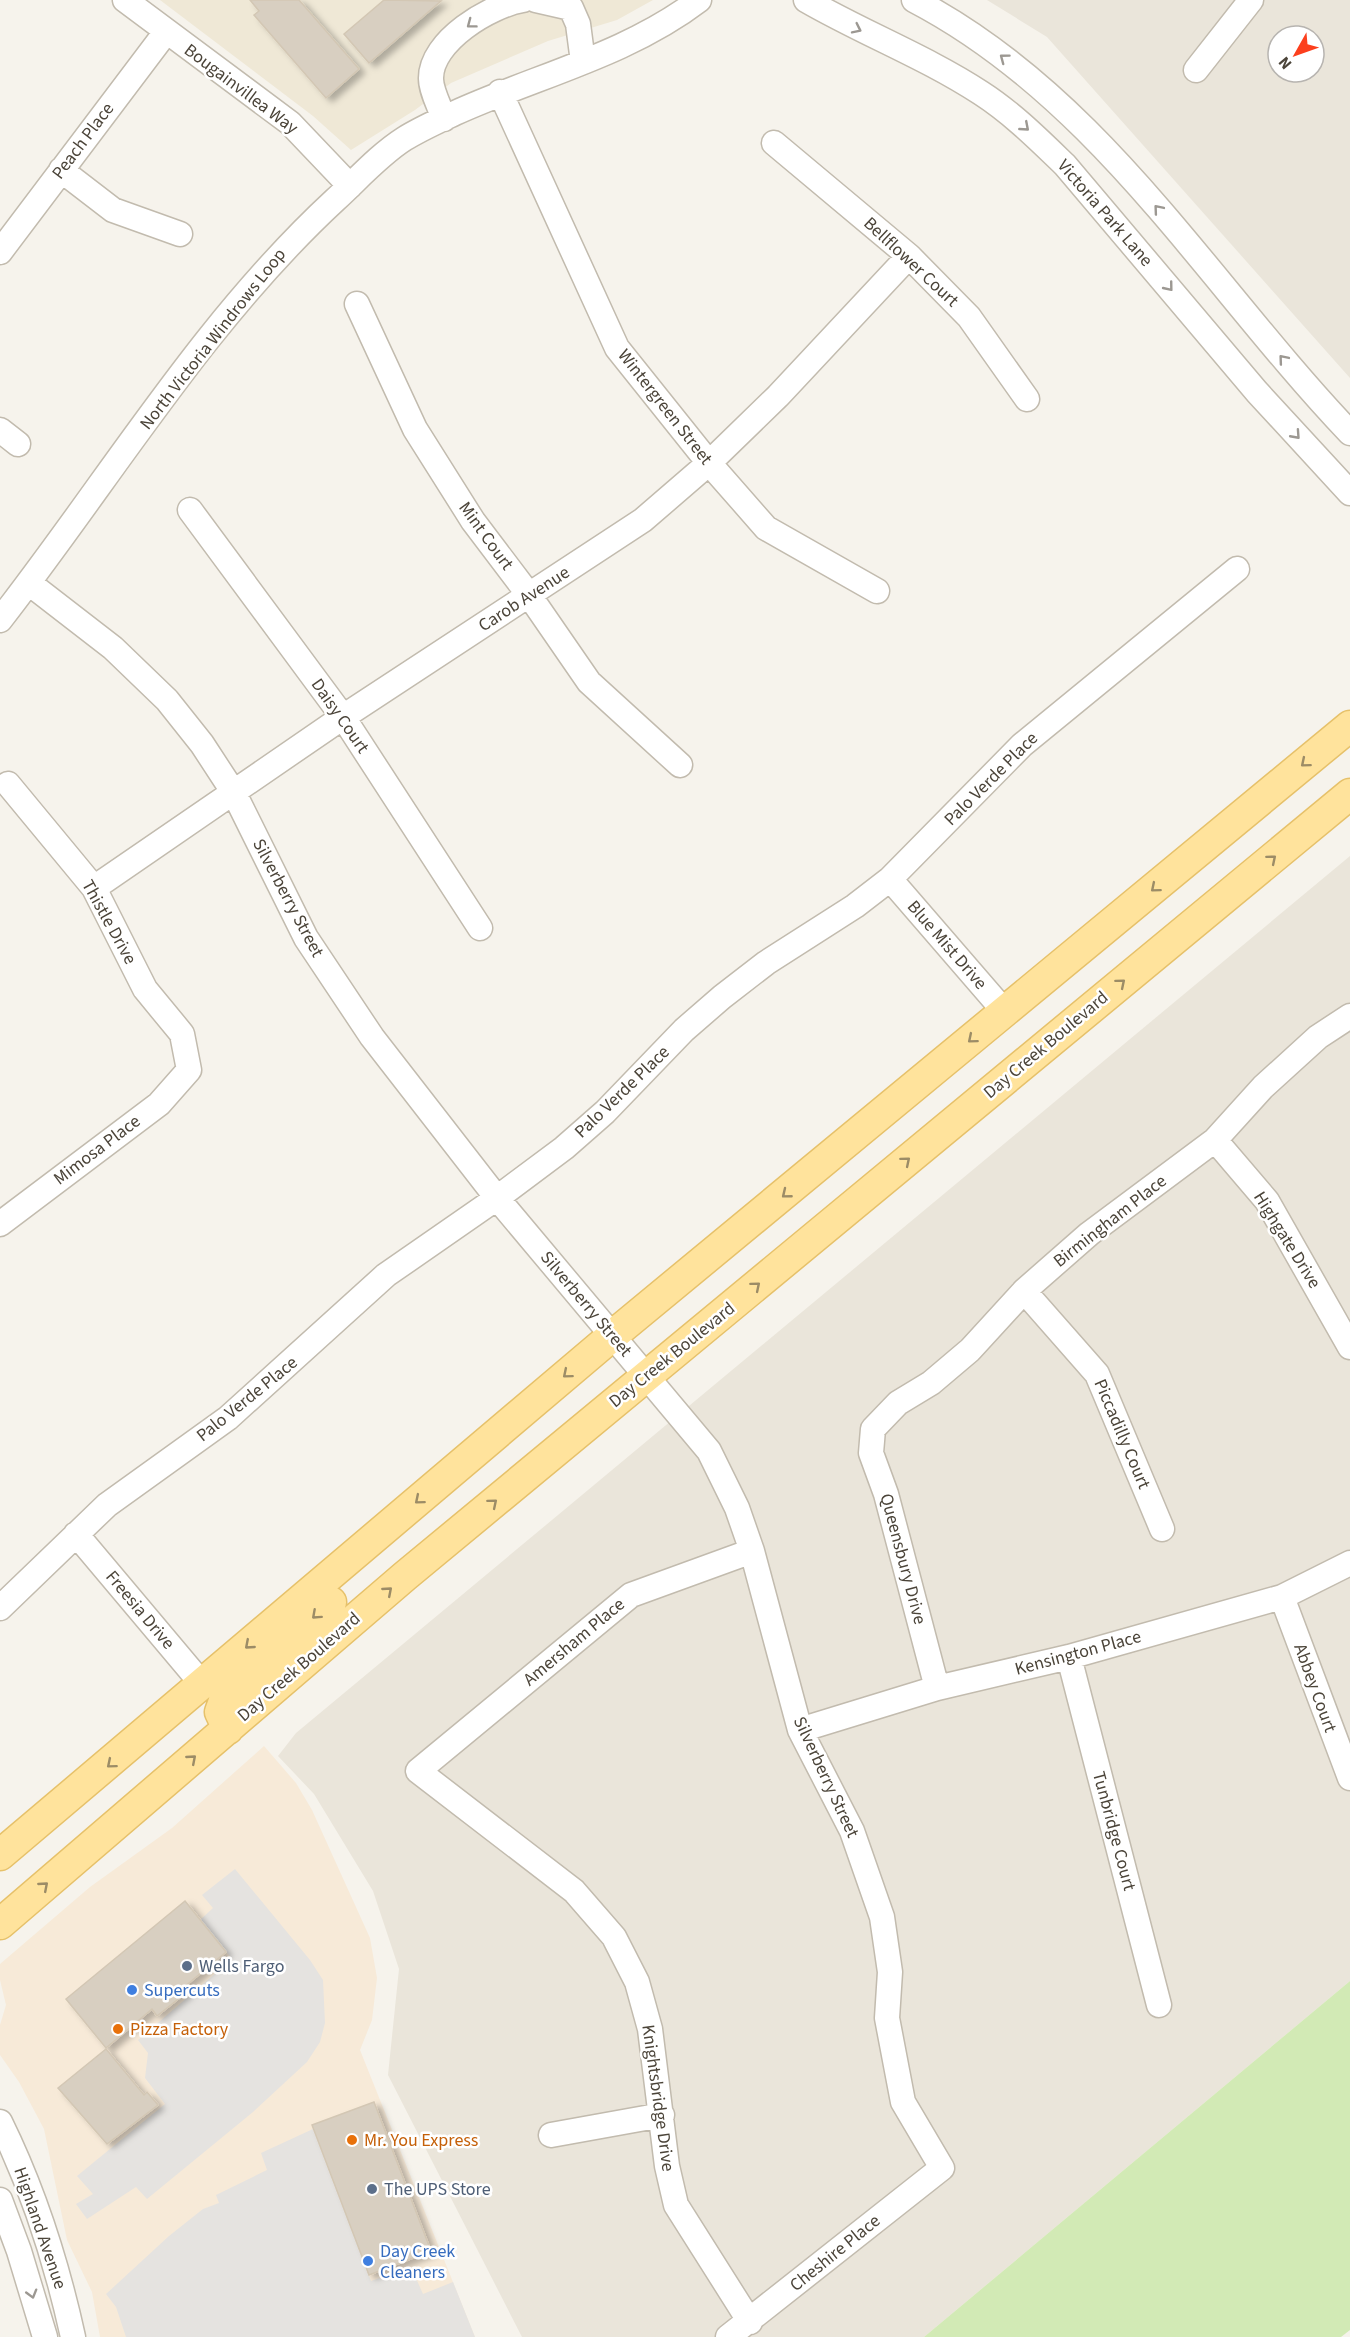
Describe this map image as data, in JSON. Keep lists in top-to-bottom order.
{
  "streets": {
    "main road": ["Day Creek Boulevard"],
    "street": [
      "Bougainvillea Way",
      "Peach Place",
      "Victoria Park Lane",
      "Bellflower Court",
      "North Victoria Windrows Loop",
      "Wintergreen Street",
      "Mint Court",
      "Carob Avenue",
      "Daisy Court",
      "Palo Verde Place",
      "Silverberry Street",
      "Thistle Drive",
      "Blue Mist Drive",
      "Mimosa Place",
      "Birmingham Place",
      "Highgate Drive",
      "Piccadilly Court",
      "Queensbury Drive",
      "Freesia Drive",
      "Amersham Place",
      "Kensington Place",
      "Abbey Court",
      "Tunbridge Court",
      "Knightsbridge Drive",
      "Highland Avenue",
      "Cheshire Place"
    ]
  },
  "crossings": [
    ["Bougainvillea Way", "Peach Place"],
    ["Bougainvillea Way", "North Victoria Windrows Loop"],
    ["Bellflower Court", "Carob Avenue"],
    ["North Victoria Windrows Loop", "Wintergreen Street"],
    ["North Victoria Windrows Loop", "Silverberry Street"],
    ["Wintergreen Street", "Carob Avenue"],
    ["Mint Court", "Carob Avenue"],
    ["Carob Avenue", "Daisy Court"],
    ["Carob Avenue", "Silverberry Street"],
    ["Carob Avenue", "Thistle Drive"],
    ["Palo Verde Place", "Silverberry Street"],
    ["Palo Verde Place", "Blue Mist Drive"],
    ["Palo Verde Place", "Freesia Drive"],
    ["Silverberry Street", "Day Creek Boulevard"],
    ["Silverberry Street", "Amersham Place"],
    ["Silverberry Street", "Kensington Place"],
    ["Silverberry Street", "Cheshire Place"],
    ["Thistle Drive", "Mimosa Place"],
    ["Birmingham Place", "Highgate Drive"],
    ["Birmingham Place", "Piccadilly Court"],
    ["Birmingham Place", "Queensbury Drive"],
    ["Queensbury Drive", "Kensington Place"],
    ["Amersham Place", "Knightsbridge Drive"],
    ["Kensington Place", "Abbey Court"],
    ["Kensington Place", "Tunbridge Court"],
    ["Knightsbridge Drive", "Cheshire Place"]
  ],
  "places": [
    "Wells Fargo",
    "Supercuts",
    "Pizza Factory",
    "Mr. You Express",
    "The UPS Store",
    "Day Creek Cleaners"
  ],
  "north": "bottom left"
}
